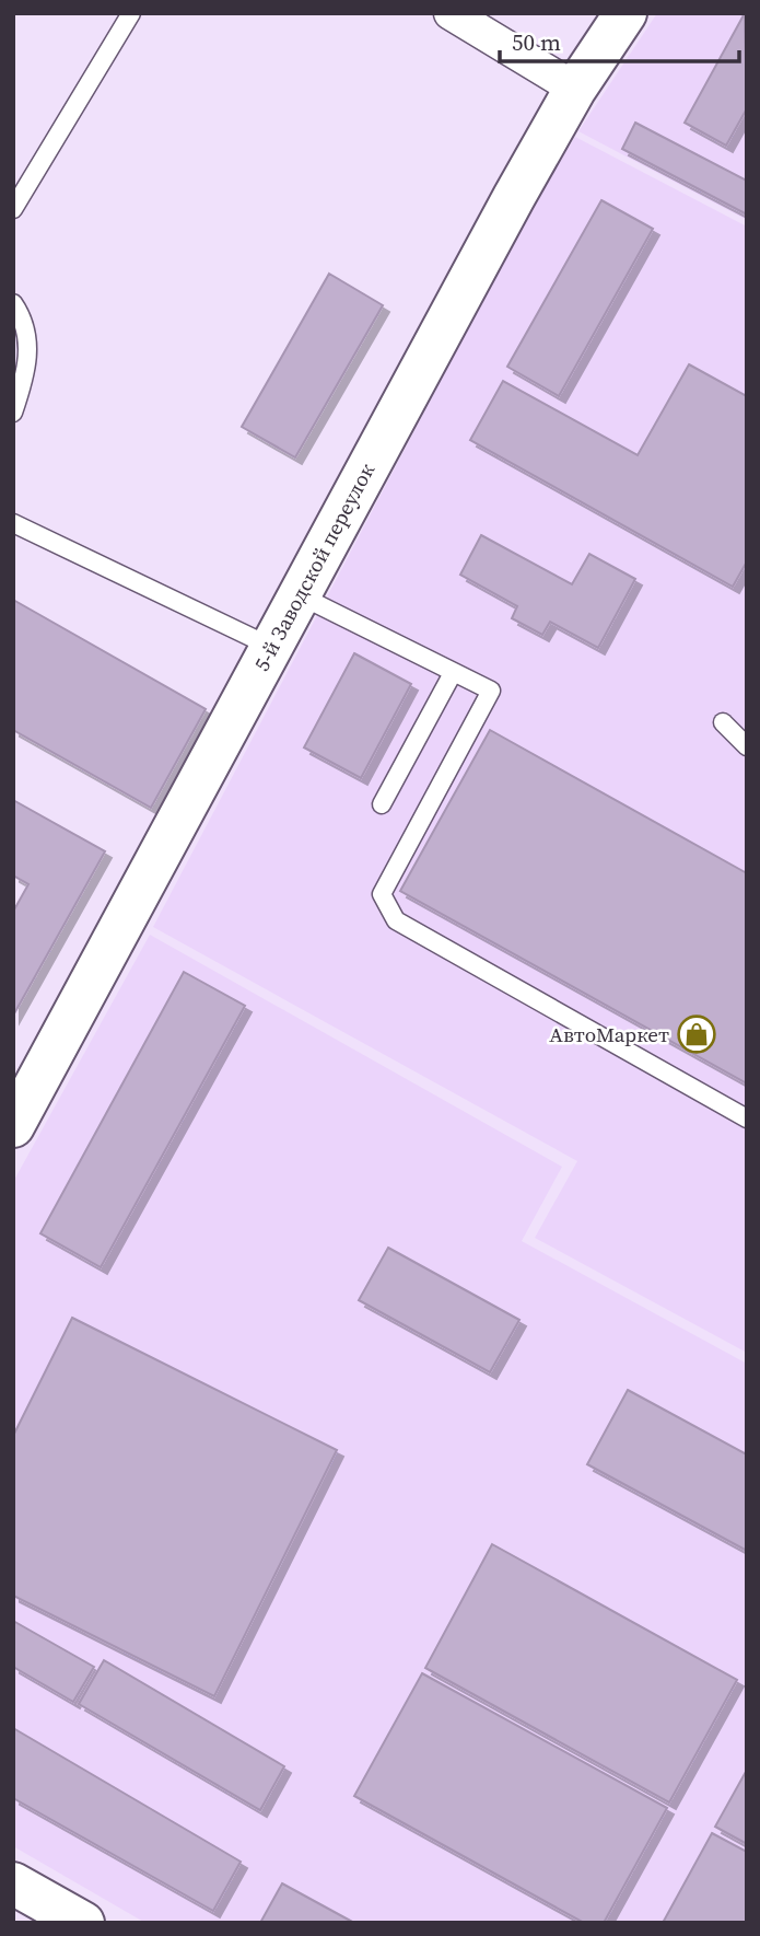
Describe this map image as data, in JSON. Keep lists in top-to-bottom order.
{
  "streets": {
    "street": ["5-й Заводской переулок"]
  },
  "places": {
    "shop": ["АвтоМаркет"]
  },
  "scale_bar": "50 m"
}
